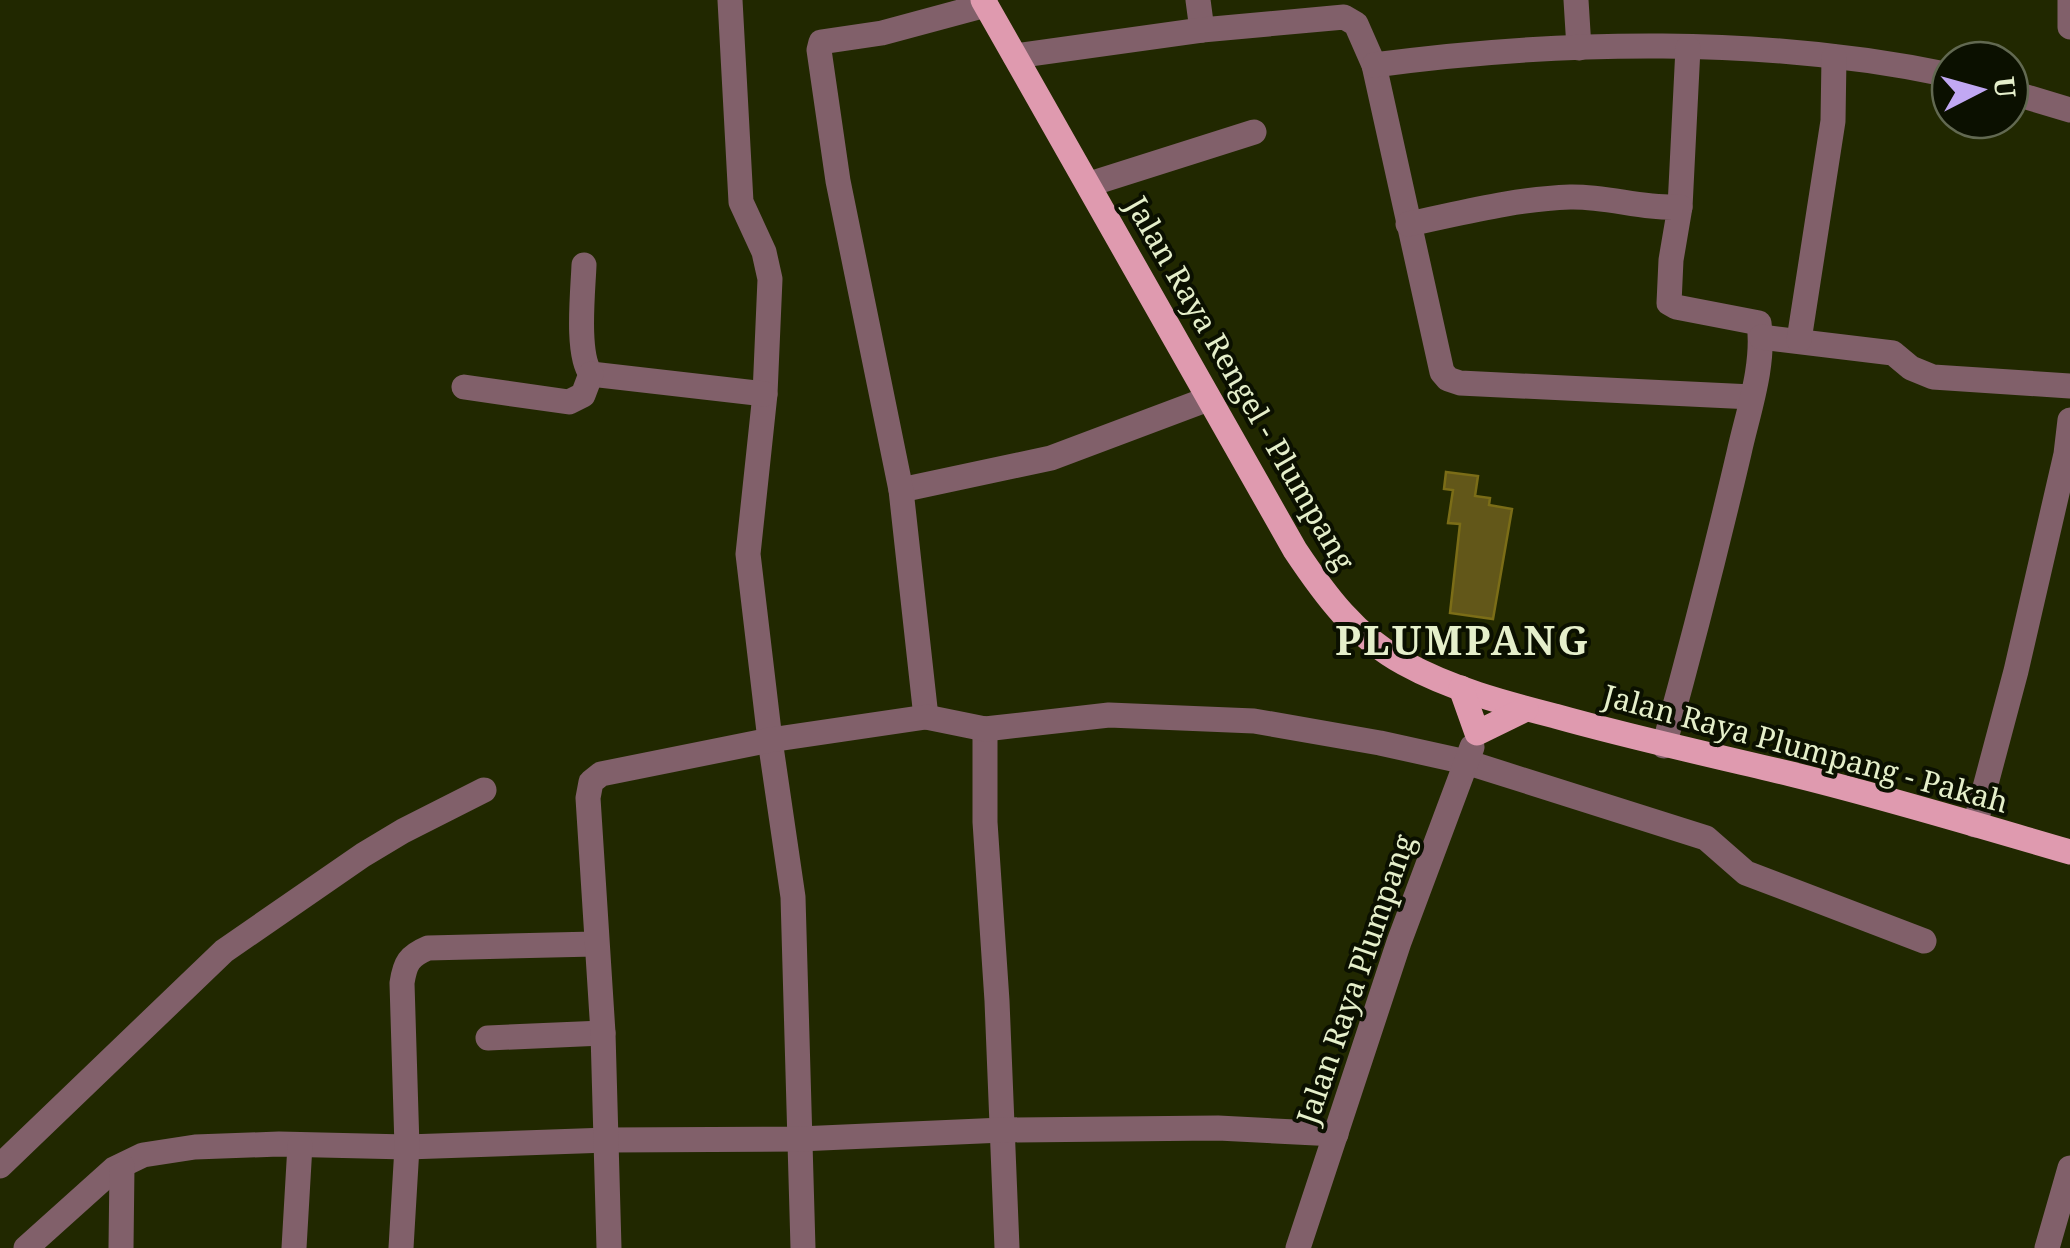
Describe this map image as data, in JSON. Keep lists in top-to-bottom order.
{
  "streets": {
    "main road": ["Jalan Raya Rengel - Plumpang", "Jalan Raya Plumpang - Pakah"],
    "street": ["Jalan Raya Plumpang"]
  },
  "crossings": [
    ["Jalan Raya Rengel - Plumpang", "Jalan Raya Plumpang - Pakah"]
  ],
  "districts": ["PLUMPANG"],
  "north": "right"
}
